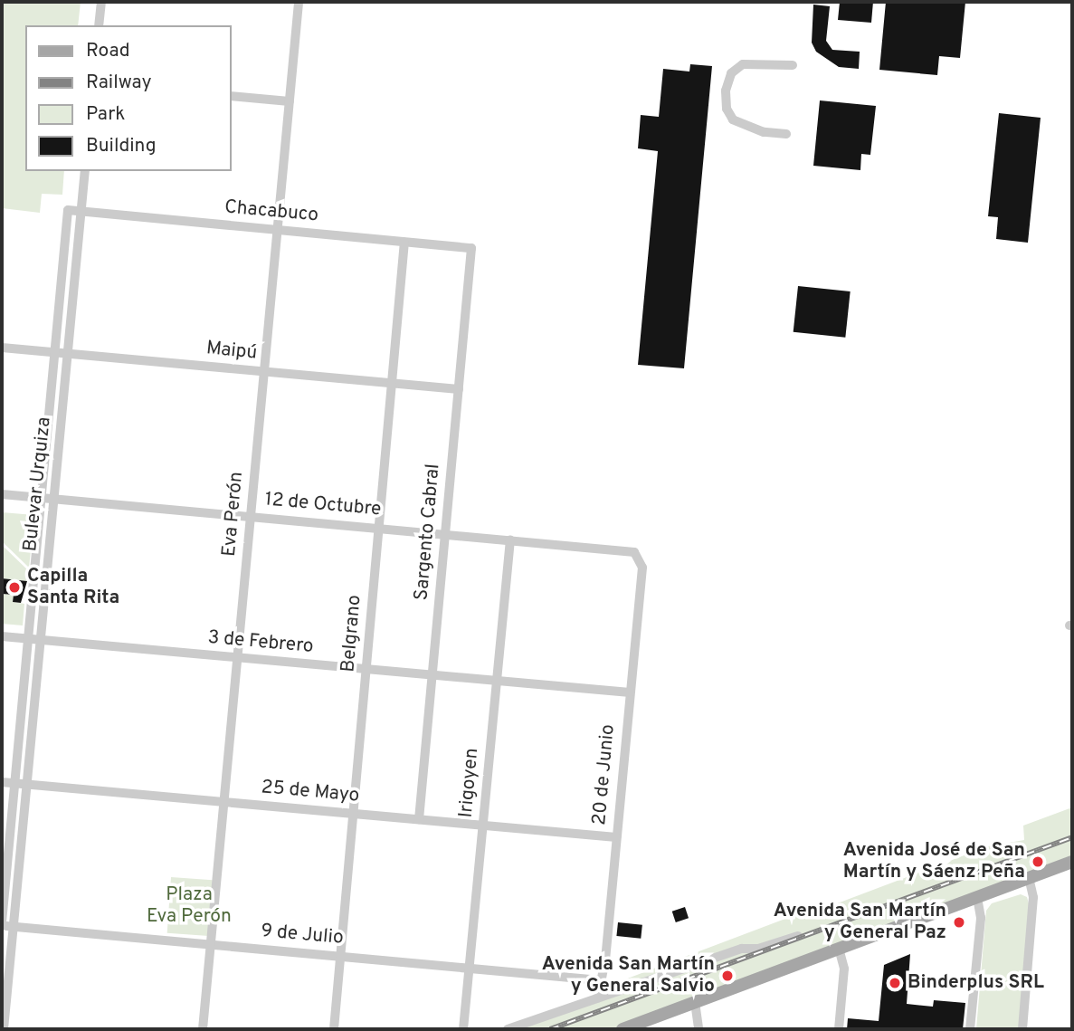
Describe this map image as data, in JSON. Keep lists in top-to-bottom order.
{
  "streets": {
    "street": [
      "Chacabuco",
      "Maipú",
      "Bulevar Urquiza",
      "12 de Octubre",
      "Eva Perón",
      "Sargento Cabral",
      "Belgrano",
      "3 de Febrero",
      "20 de Junio",
      "Irigoyen",
      "25 de Mayo",
      "9 de Julio"
    ]
  },
  "crossings": [
    ["Chacabuco", "Bulevar Urquiza"],
    ["Chacabuco", "Eva Perón"],
    ["Chacabuco", "Sargento Cabral"],
    ["Chacabuco", "Belgrano"],
    ["Maipú", "Bulevar Urquiza"],
    ["Maipú", "Eva Perón"],
    ["Maipú", "Sargento Cabral"],
    ["Maipú", "Belgrano"],
    ["Bulevar Urquiza", "12 de Octubre"],
    ["Bulevar Urquiza", "3 de Febrero"],
    ["Bulevar Urquiza", "25 de Mayo"],
    ["Bulevar Urquiza", "9 de Julio"],
    ["12 de Octubre", "Eva Perón"],
    ["12 de Octubre", "Sargento Cabral"],
    ["12 de Octubre", "Belgrano"],
    ["12 de Octubre", "20 de Junio"],
    ["12 de Octubre", "Irigoyen"],
    ["Eva Perón", "3 de Febrero"],
    ["Eva Perón", "25 de Mayo"],
    ["Eva Perón", "9 de Julio"],
    ["Sargento Cabral", "3 de Febrero"],
    ["Sargento Cabral", "25 de Mayo"],
    ["Belgrano", "3 de Febrero"],
    ["Belgrano", "25 de Mayo"],
    ["Belgrano", "9 de Julio"],
    ["3 de Febrero", "20 de Junio"],
    ["3 de Febrero", "Irigoyen"],
    ["20 de Junio", "25 de Mayo"],
    ["20 de Junio", "9 de Julio"],
    ["Irigoyen", "25 de Mayo"],
    ["Irigoyen", "9 de Julio"]
  ],
  "parks": ["Plaza Eva Perón"],
  "places": [
    "Capilla Santa Rita",
    "Avenida José de San Martín y Sáenz Peña",
    "Avenida San Martín y General Paz",
    "Avenida San Martín y General Salvio",
    "Binderplus SRL"
  ],
  "legend": [
    "Road",
    "Railway",
    "Park",
    "Building"
  ]
}
